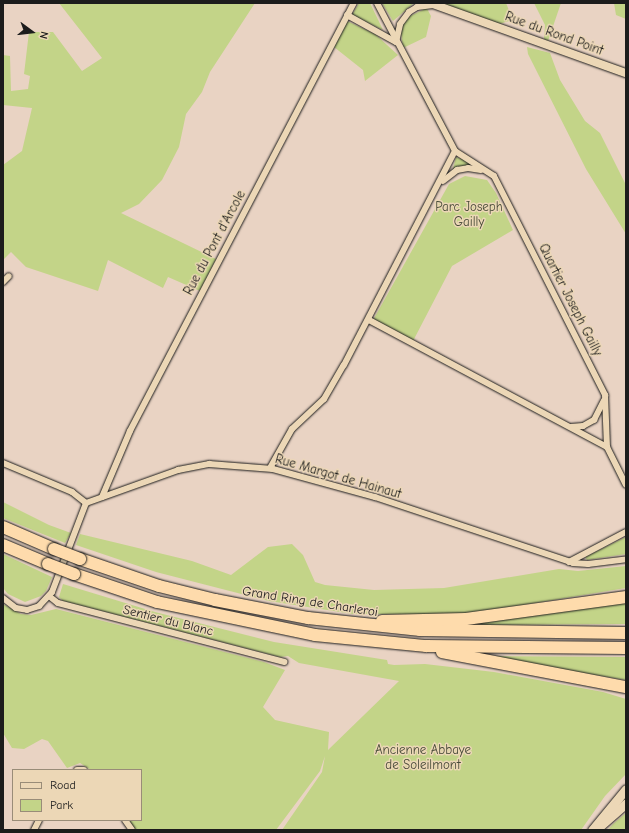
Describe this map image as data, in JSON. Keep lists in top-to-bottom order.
{
  "streets": {
    "highway": ["Grand Ring de Charleroi"],
    "street": [
      "Rue du Rond Point",
      "Rue du Pont d'Arcole",
      "Quartier Joseph Gailly",
      "Rue Margot de Hainaut",
      "Sentier du Blanc"
    ]
  },
  "crossings": [
    ["Rue du Pont d'Arcole", "Rue Margot de Hainaut"]
  ],
  "parks": ["Parc Joseph Gailly", "Ancienne Abbaye de Soleilmont"],
  "legend": ["Road", "Park"],
  "north": "right"
}
